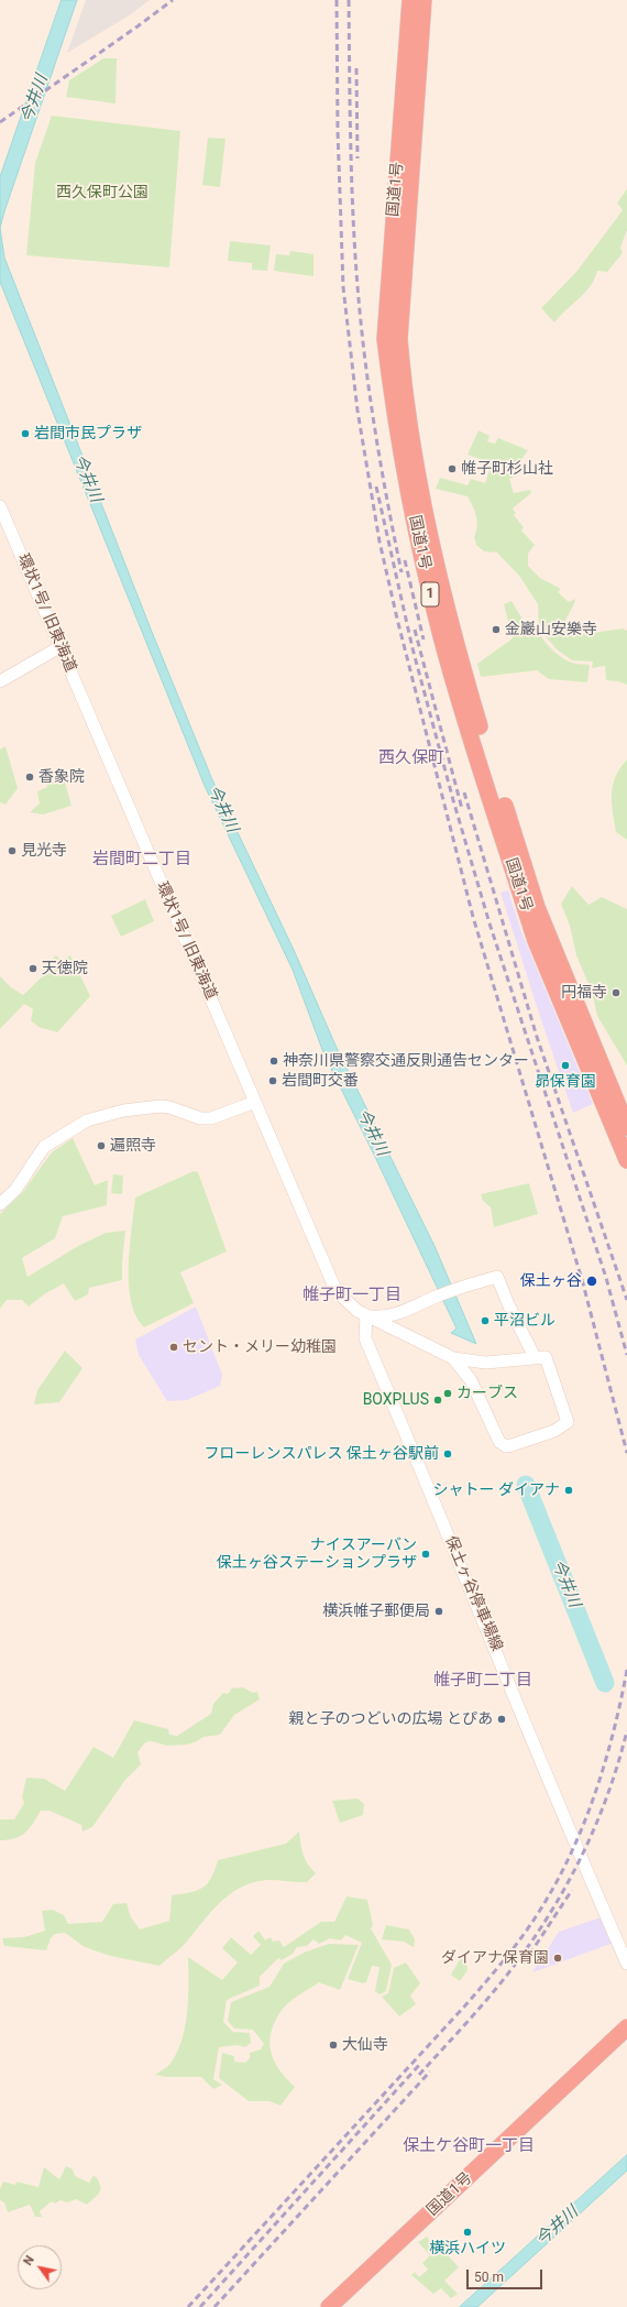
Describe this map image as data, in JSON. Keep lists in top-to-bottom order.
{
  "streets": {
    "highway": ["国道1号", "1"],
    "street": ["環状1号/ 旧東海道", "保土ヶ谷停車場線"]
  },
  "crossings": [
    ["環状1号/ 旧東海道", "保土ヶ谷停車場線"]
  ],
  "districts": [
    "西久保町",
    "岩間町二丁目",
    "帷子町一丁目",
    "帷子町二丁目",
    "保土ケ谷町一丁目"
  ],
  "water": ["今井川"],
  "parks": ["西久保町公園"],
  "places": [
    "岩間市民プラザ",
    "帷子町杉山社",
    "金巖山安樂寺",
    "香象院",
    "見光寺",
    "天徳院",
    "円福寺",
    "神奈川県警察交通反則通告センター",
    "昴保育園",
    "岩間町交番",
    "遍照寺",
    "保土ヶ谷",
    "平沼ビル",
    "セント・メリー幼稚園",
    "カーブス",
    "BOXPLUS",
    "フローレンスパレス 保土ヶ谷駅前",
    "シャトー ダイアナ",
    "ナイスアーバン 保土ヶ谷ステーションプラザ",
    "横浜帷子郵便局",
    "親と子のつどいの広場 とぴあ",
    "ダイアナ保育園",
    "大仙寺",
    "横浜ハイツ"
  ],
  "scale_bar": "50 m",
  "north": "top left"
}
